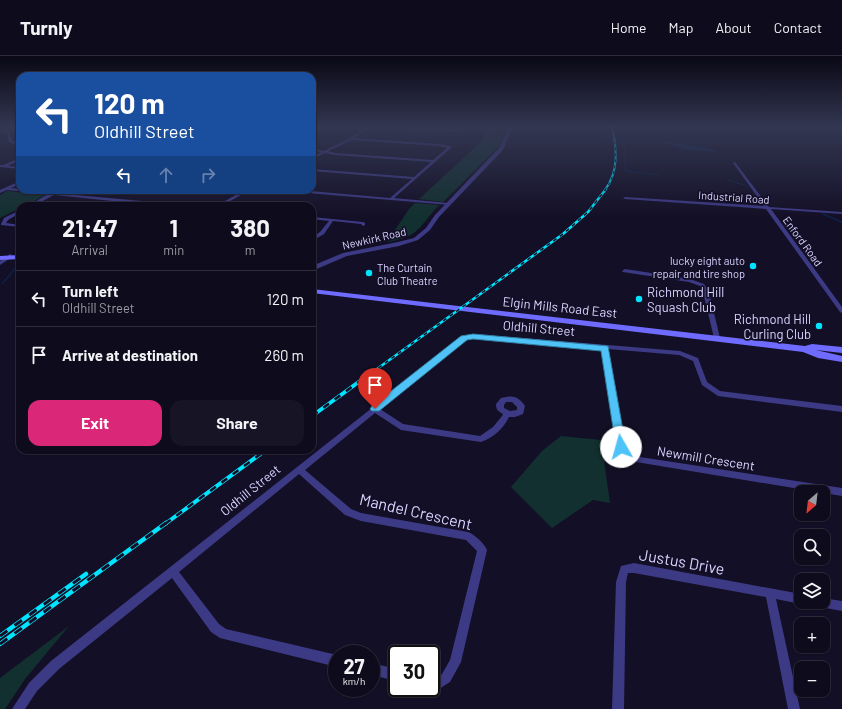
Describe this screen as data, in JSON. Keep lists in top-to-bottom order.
{
  "streets": {
    "main road": ["Elgin Mills Road East"],
    "street": [
      "Industrial Road",
      "Newkirk Road",
      "Enford Road",
      "Oldhill Street",
      "Newmill Crescent",
      "Mandel Crescent",
      "Justus Drive"
    ]
  },
  "crossings": [
    ["Industrial Road", "Enford Road"],
    ["Oldhill Street", "Newmill Crescent"],
    ["Oldhill Street", "Mandel Crescent"]
  ],
  "places": [
    "lucky eight auto repair and tire shop",
    "The Curtain Club Theatre",
    "Richmond Hill Squash Club",
    "Richmond Hill Curling Club"
  ],
  "north": "bottom left",
  "page": {
    "header": "Turnly",
    "nav": [
      "Home",
      "Map",
      "About",
      "Contact"
    ],
    "turn": ["120 m", "Oldhill Street"],
    "eta": [
      "21:47",
      "Arrival",
      "1",
      "min",
      "380",
      "m"
    ],
    "list": [
      {
        "name": "Turn left",
        "note": "Oldhill Street",
        "value": "120 m"
      },
      {
        "name": "Arrive at destination",
        "value": "260 m"
      }
    ],
    "buttons": ["Exit", "Share"],
    "map_buttons": ["+", "−"],
    "speed": "27 km/h",
    "limit": "30"
  }
}
